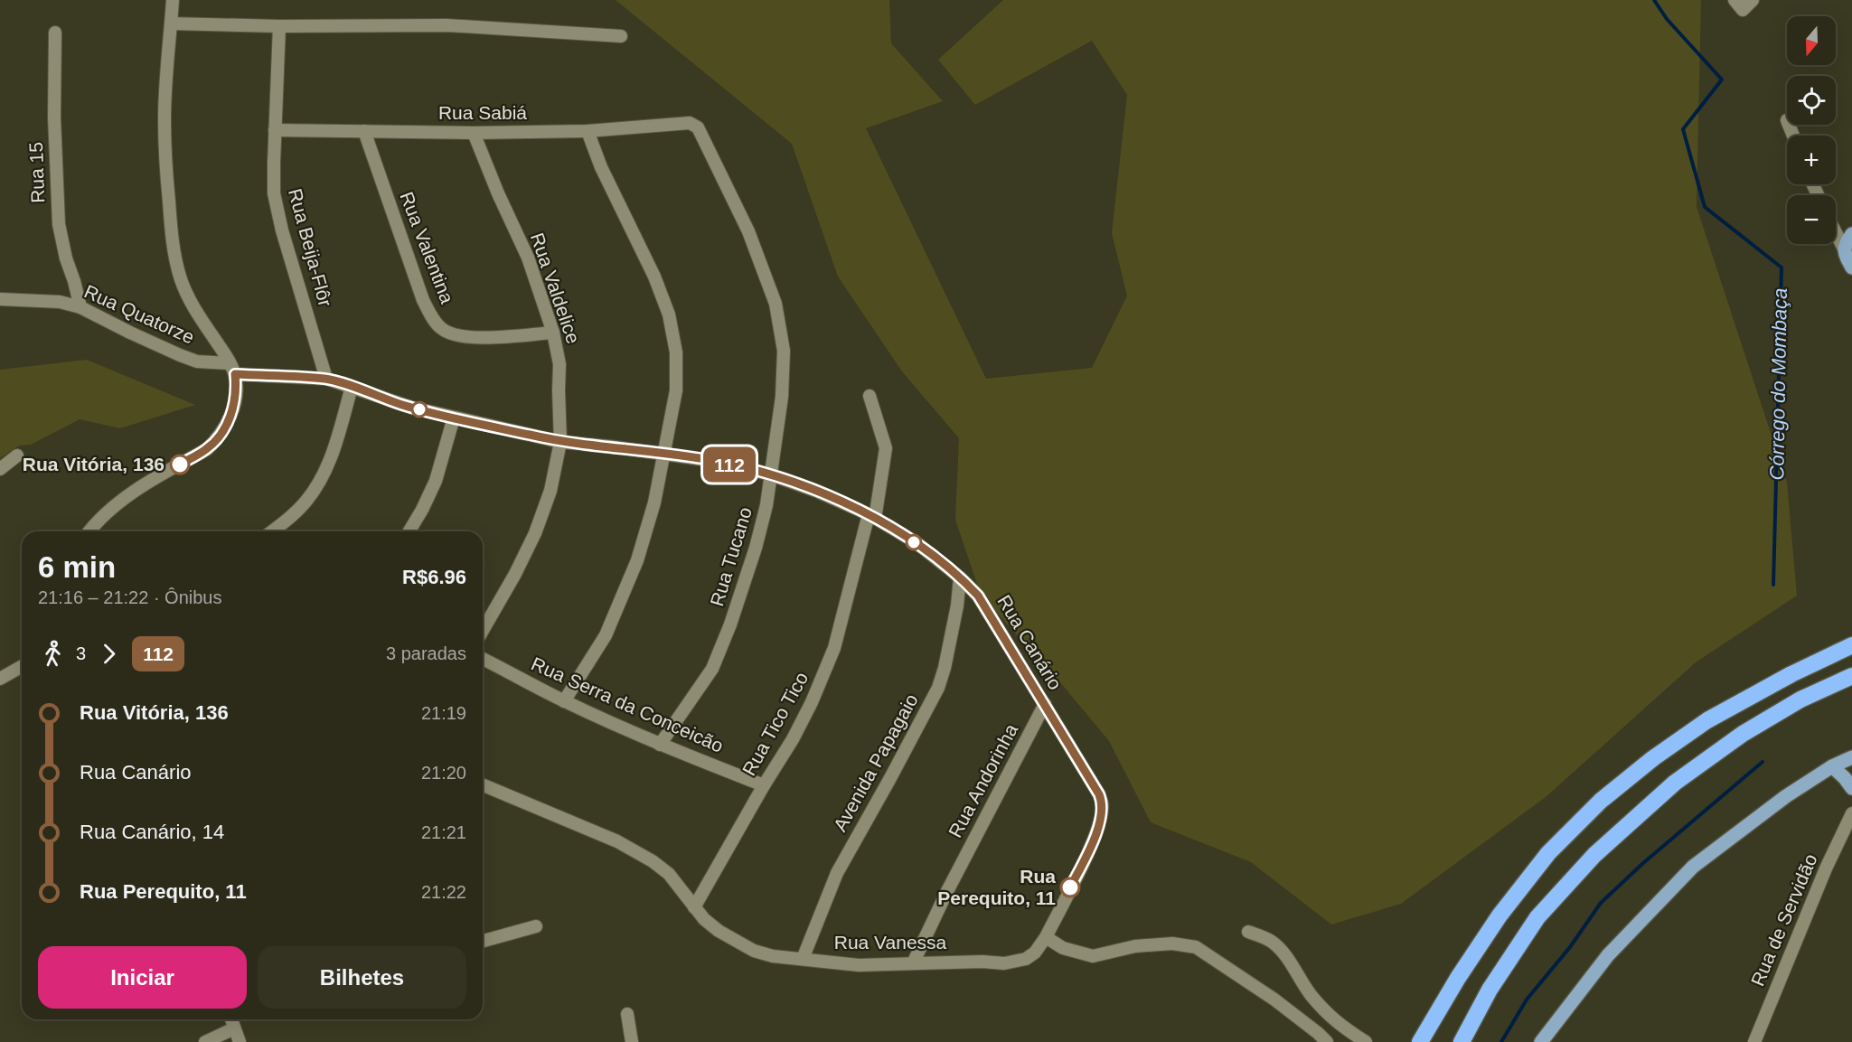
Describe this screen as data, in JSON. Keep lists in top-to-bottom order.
{
  "streets": {
    "street": [
      "Rua Sabiá",
      "Rua 15",
      "Rua Beija-Flôr",
      "Rua Valentina",
      "Rua Valdelice",
      "Rua Quatorze",
      "Rua Tucano",
      "Rua Canário",
      "Rua Serra da Conceicão",
      "Rua Tico Tico",
      "Avenida Papagaio",
      "Rua Andorinha",
      "Rua de Servidão",
      "Rua Vanessa"
    ]
  },
  "crossings": [
    ["Rua Sabiá", "Rua Beija-Flôr"],
    ["Rua Sabiá", "Rua Valentina"],
    ["Rua Sabiá", "Rua Valdelice"],
    ["Rua Sabiá", "Rua Tucano"],
    ["Rua 15", "Rua Quatorze"],
    ["Rua Beija-Flôr", "Rua Canário"],
    ["Rua Valentina", "Rua Valdelice"],
    ["Rua Valdelice", "Rua Canário"],
    ["Rua Quatorze", "Rua Canário"],
    ["Rua Tucano", "Rua Canário"],
    ["Rua Tucano", "Rua Serra da Conceicão"],
    ["Rua Canário", "Rua Tico Tico"],
    ["Rua Canário", "Avenida Papagaio"],
    ["Rua Canário", "Rua Andorinha"],
    ["Rua Canário", "Rua Vanessa"],
    ["Rua Serra da Conceicão", "Rua Tico Tico"],
    ["Rua Tico Tico", "Rua Vanessa"],
    ["Avenida Papagaio", "Rua Vanessa"],
    ["Rua Andorinha", "Rua Vanessa"]
  ],
  "water": ["Córrego do Mombaça"],
  "places": ["Rua Vitória, 136", "Rua Perequito, 11"],
  "lines": ["bus line 112"],
  "north": "bottom",
  "page": {
    "on_map": "112",
    "map_buttons": ["+", "−"],
    "heading": ["6 min", "21:16 – 21:22 · Ônibus", "R$6.96"],
    "legs": ["3", "112", "3 paradas"],
    "list": [
      {
        "name": "Rua Vitória, 136",
        "value": "21:19"
      },
      {
        "name": "Rua Canário",
        "value": "21:20"
      },
      {
        "name": "Rua Canário, 14",
        "value": "21:21"
      },
      {
        "name": "Rua Perequito, 11",
        "value": "21:22"
      }
    ],
    "buttons": ["Iniciar", "Bilhetes"]
  }
}
